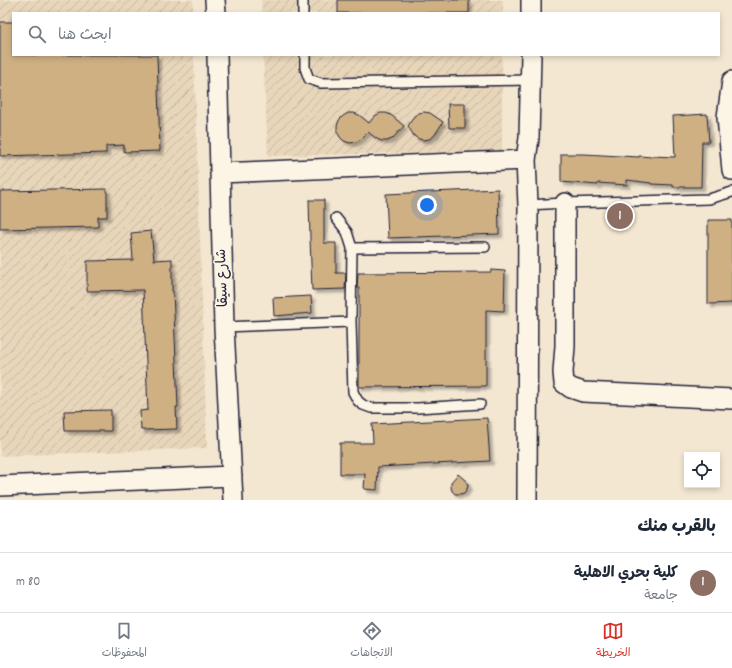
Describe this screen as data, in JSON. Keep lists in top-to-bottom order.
{
  "streets": {
    "street": ["شارع سيقا"]
  },
  "page": {
    "search": "ابحث هنا",
    "pins": "1",
    "heading": "بالقرب منك",
    "list": [
      {
        "mark": "1",
        "name": "كلية بحري الاهلية",
        "note": "جامعة",
        "value": "80 m"
      }
    ],
    "nav": ["الخريطة", "الاتجاهات", "المحفوظات"]
  }
}
